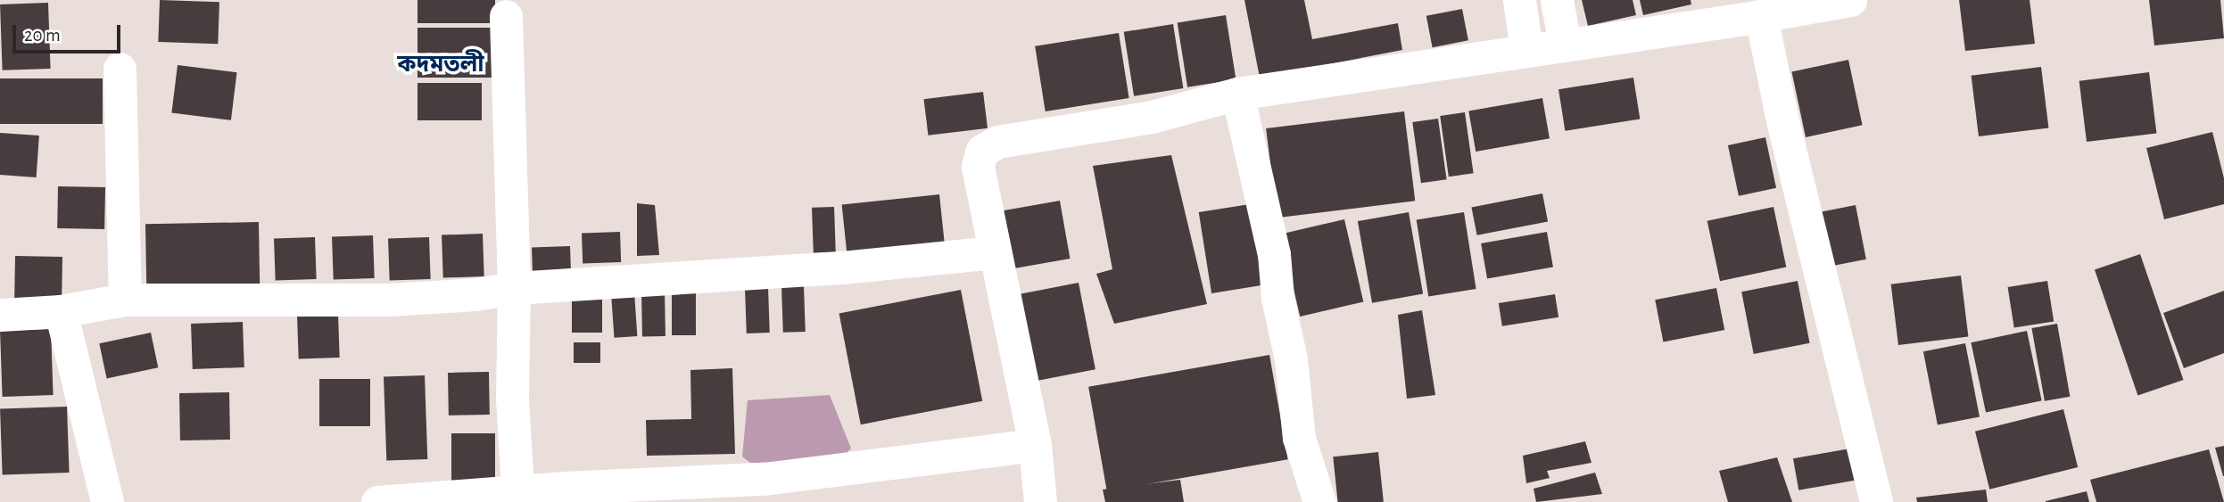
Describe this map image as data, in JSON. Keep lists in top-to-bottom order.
{
  "districts": ["কদমতলী"],
  "scale_bar": "20 m"
}
